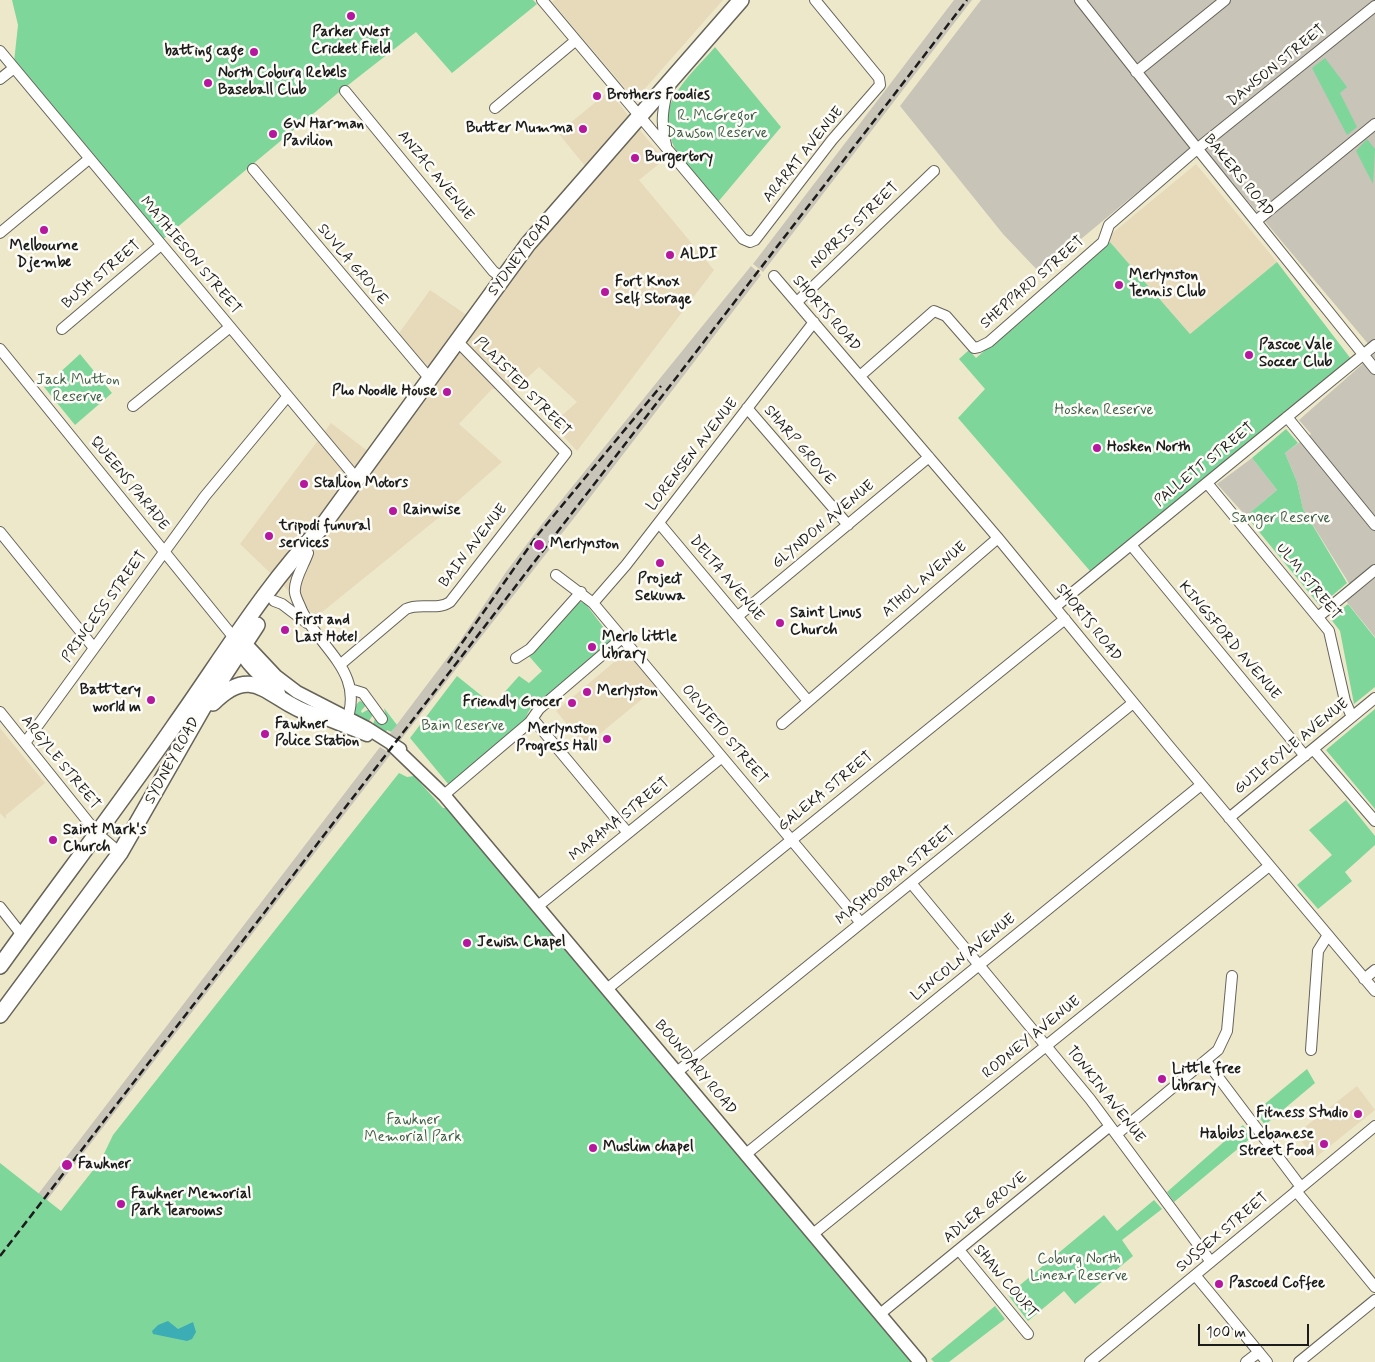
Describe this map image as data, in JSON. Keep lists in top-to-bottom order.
{
  "streets": {
    "highway": ["SYDNEY ROAD"],
    "main road": ["BOUNDARY ROAD"],
    "street": [
      "DAWSON STREET",
      "ARARAT AVENUE",
      "ANZAC AVENUE",
      "BAKERS ROAD",
      "NORRIS STREET",
      "MATHIESON STREET",
      "SUVLA GROVE",
      "BUSH STREET",
      "SHEPPARD STREET",
      "SHORTS ROAD",
      "PLAISTED STREET",
      "SHARP GROVE",
      "LORENSEN AVENUE",
      "PALLETT STREET",
      "QUEENS PARADE",
      "GLYNDON AVENUE",
      "BAIN AVENUE",
      "DELTA AVENUE",
      "ATHOL AVENUE",
      "ULM STREET",
      "PRINCESS STREET",
      "KINGSFORD AVENUE",
      "ORVIETO STREET",
      "GUILFOYLE AVENUE",
      "ARGYLE STREET",
      "GALEKA STREET",
      "MARAMA STREET",
      "MASHOOBRA STREET",
      "LINCOLN AVENUE",
      "RODNEY AVENUE",
      "TONKIN AVENUE",
      "ADLER GROVE",
      "SUSSEX STREET",
      "SHAW COURT"
    ]
  },
  "crossings": [
    ["DAWSON STREET", "BAKERS ROAD"],
    ["DAWSON STREET", "SHEPPARD STREET"],
    ["ANZAC AVENUE", "SYDNEY ROAD"],
    ["BAKERS ROAD", "SHEPPARD STREET"],
    ["BAKERS ROAD", "PALLETT STREET"],
    ["NORRIS STREET", "SHORTS ROAD"],
    ["MATHIESON STREET", "SYDNEY ROAD"],
    ["MATHIESON STREET", "BUSH STREET"],
    ["MATHIESON STREET", "PRINCESS STREET"],
    ["SYDNEY ROAD", "SUVLA GROVE"],
    ["SYDNEY ROAD", "PLAISTED STREET"],
    ["SYDNEY ROAD", "QUEENS PARADE"],
    ["SYDNEY ROAD", "ARGYLE STREET"],
    ["SYDNEY ROAD", "BOUNDARY ROAD"],
    ["SHEPPARD STREET", "SHORTS ROAD"],
    ["SHORTS ROAD", "LORENSEN AVENUE"],
    ["SHORTS ROAD", "PALLETT STREET"],
    ["SHORTS ROAD", "GLYNDON AVENUE"],
    ["SHORTS ROAD", "ATHOL AVENUE"],
    ["SHORTS ROAD", "GUILFOYLE AVENUE"],
    ["SHORTS ROAD", "GALEKA STREET"],
    ["SHORTS ROAD", "MASHOOBRA STREET"],
    ["SHORTS ROAD", "LINCOLN AVENUE"],
    ["SHORTS ROAD", "RODNEY AVENUE"],
    ["PLAISTED STREET", "BAIN AVENUE"],
    ["SHARP GROVE", "LORENSEN AVENUE"],
    ["SHARP GROVE", "GLYNDON AVENUE"],
    ["LORENSEN AVENUE", "DELTA AVENUE"],
    ["LORENSEN AVENUE", "ORVIETO STREET"],
    ["PALLETT STREET", "ULM STREET"],
    ["PALLETT STREET", "KINGSFORD AVENUE"],
    ["QUEENS PARADE", "PRINCESS STREET"],
    ["QUEENS PARADE", "BOUNDARY ROAD"],
    ["GLYNDON AVENUE", "DELTA AVENUE"],
    ["DELTA AVENUE", "ATHOL AVENUE"],
    ["ULM STREET", "GUILFOYLE AVENUE"],
    ["PRINCESS STREET", "ARGYLE STREET"],
    ["KINGSFORD AVENUE", "GUILFOYLE AVENUE"],
    ["ORVIETO STREET", "GALEKA STREET"],
    ["ORVIETO STREET", "MARAMA STREET"],
    ["ORVIETO STREET", "MASHOOBRA STREET"],
    ["GALEKA STREET", "BOUNDARY ROAD"],
    ["MARAMA STREET", "BOUNDARY ROAD"],
    ["MASHOOBRA STREET", "BOUNDARY ROAD"],
    ["MASHOOBRA STREET", "TONKIN AVENUE"],
    ["LINCOLN AVENUE", "BOUNDARY ROAD"],
    ["LINCOLN AVENUE", "TONKIN AVENUE"],
    ["RODNEY AVENUE", "BOUNDARY ROAD"],
    ["RODNEY AVENUE", "TONKIN AVENUE"],
    ["BOUNDARY ROAD", "ADLER GROVE"],
    ["TONKIN AVENUE", "ADLER GROVE"],
    ["TONKIN AVENUE", "SUSSEX STREET"],
    ["ADLER GROVE", "SHAW COURT"]
  ],
  "parks": [
    "R. McGregor Dawson Reserve",
    "Jack Mutton Reserve",
    "Hosken Reserve",
    "Sanger Reserve",
    "Bain Reserve",
    "Fawkner Memorial Park",
    "Coburg North Linear Reserve"
  ],
  "places": [
    "Parker West Cricket Field",
    "batting cage",
    "North Coburg Rebels Baseball Club",
    "Brothers Foodies",
    "Butter Mumma",
    "GW Harman Pavilion",
    "Burgertory",
    "Melbourne Djembe",
    "ALDI",
    "Merlynston Tennis Club",
    "Fort Knox Self Storage",
    "Pascoe Vale Soccer Club",
    "Pho Noodle House",
    "Hosken North",
    "Stallion Motors",
    "Rainwise",
    "tripodi funural services",
    "Merlynston",
    "Project Sekuwa",
    "Saint Linus Church",
    "First and Last Hotel",
    "Merlo little library",
    "Merlyston",
    "Batttery world m",
    "Friendly Grocer",
    "Fawkner Police Station",
    "Merlynston Progress Hall",
    "Saint Mark's Church",
    "Jewish Chapel",
    "Little free library",
    "Fitness Studio",
    "Habibs Lebanese Street Food",
    "Muslim chapel",
    "Fawkner",
    "Fawkner Memorial Park Tearooms",
    "Pascoed Coffee"
  ],
  "scale_bar": "100 m"
}
